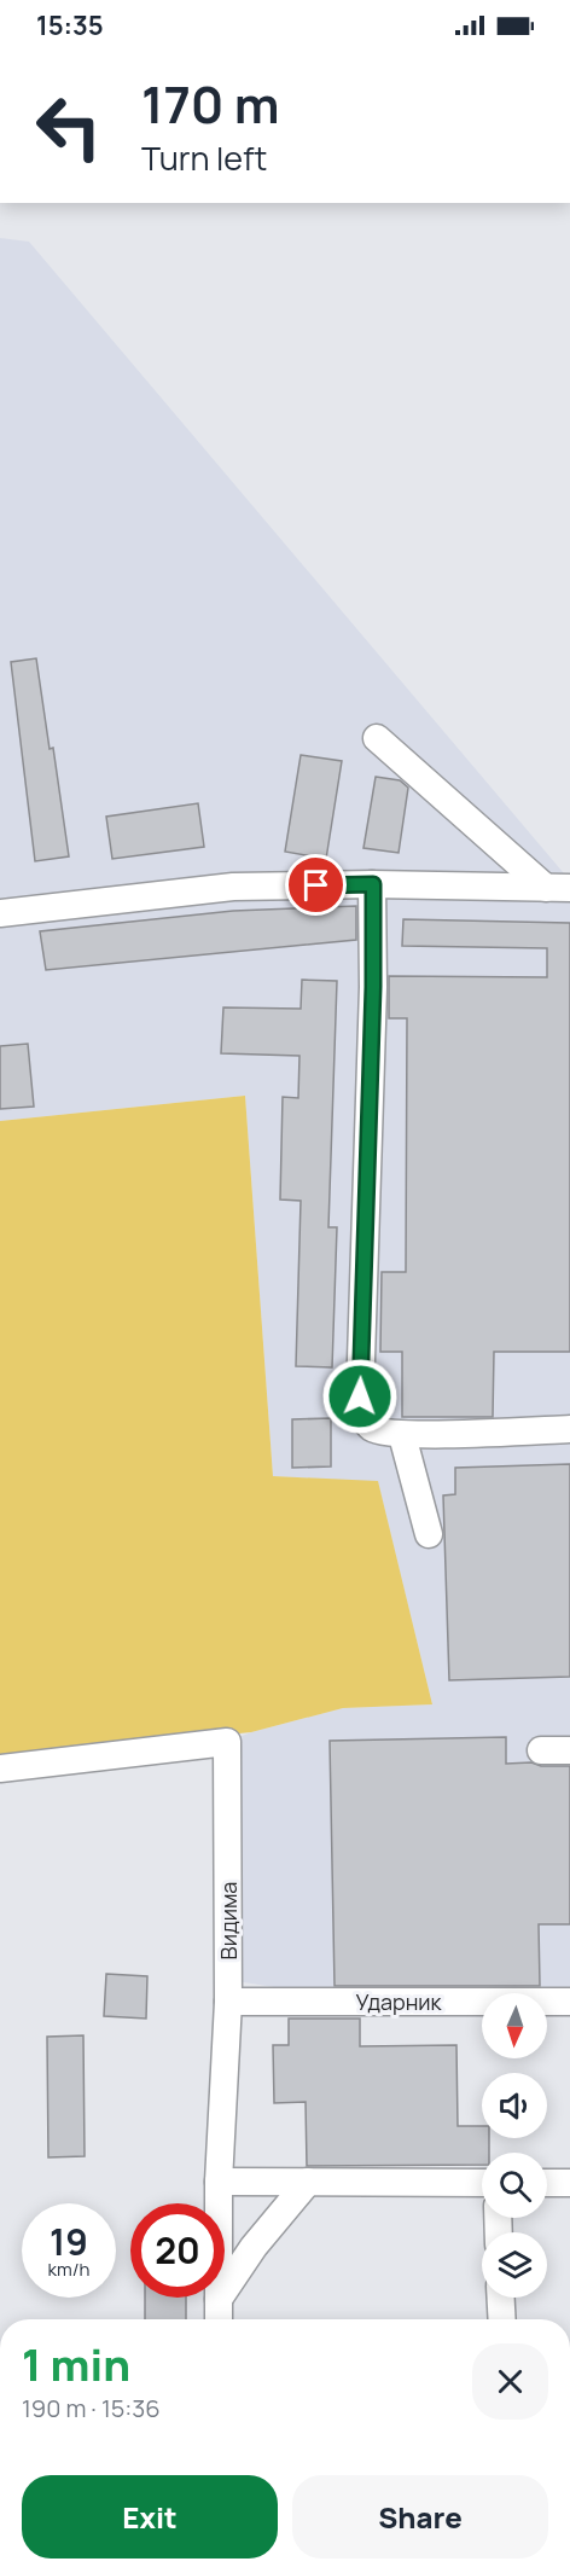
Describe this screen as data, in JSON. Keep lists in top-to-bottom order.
{
  "streets": {
    "street": ["Видима", "Ударник"]
  },
  "crossings": [
    ["Видима", "Ударник"]
  ],
  "north": "bottom",
  "page": {
    "status": "15:35",
    "turn": ["170 m", "Turn left"],
    "speed": "19 km/h",
    "limit": "20",
    "heading": ["1 min", "190 m · 15:36"],
    "buttons": ["Exit", "Share"]
  }
}
